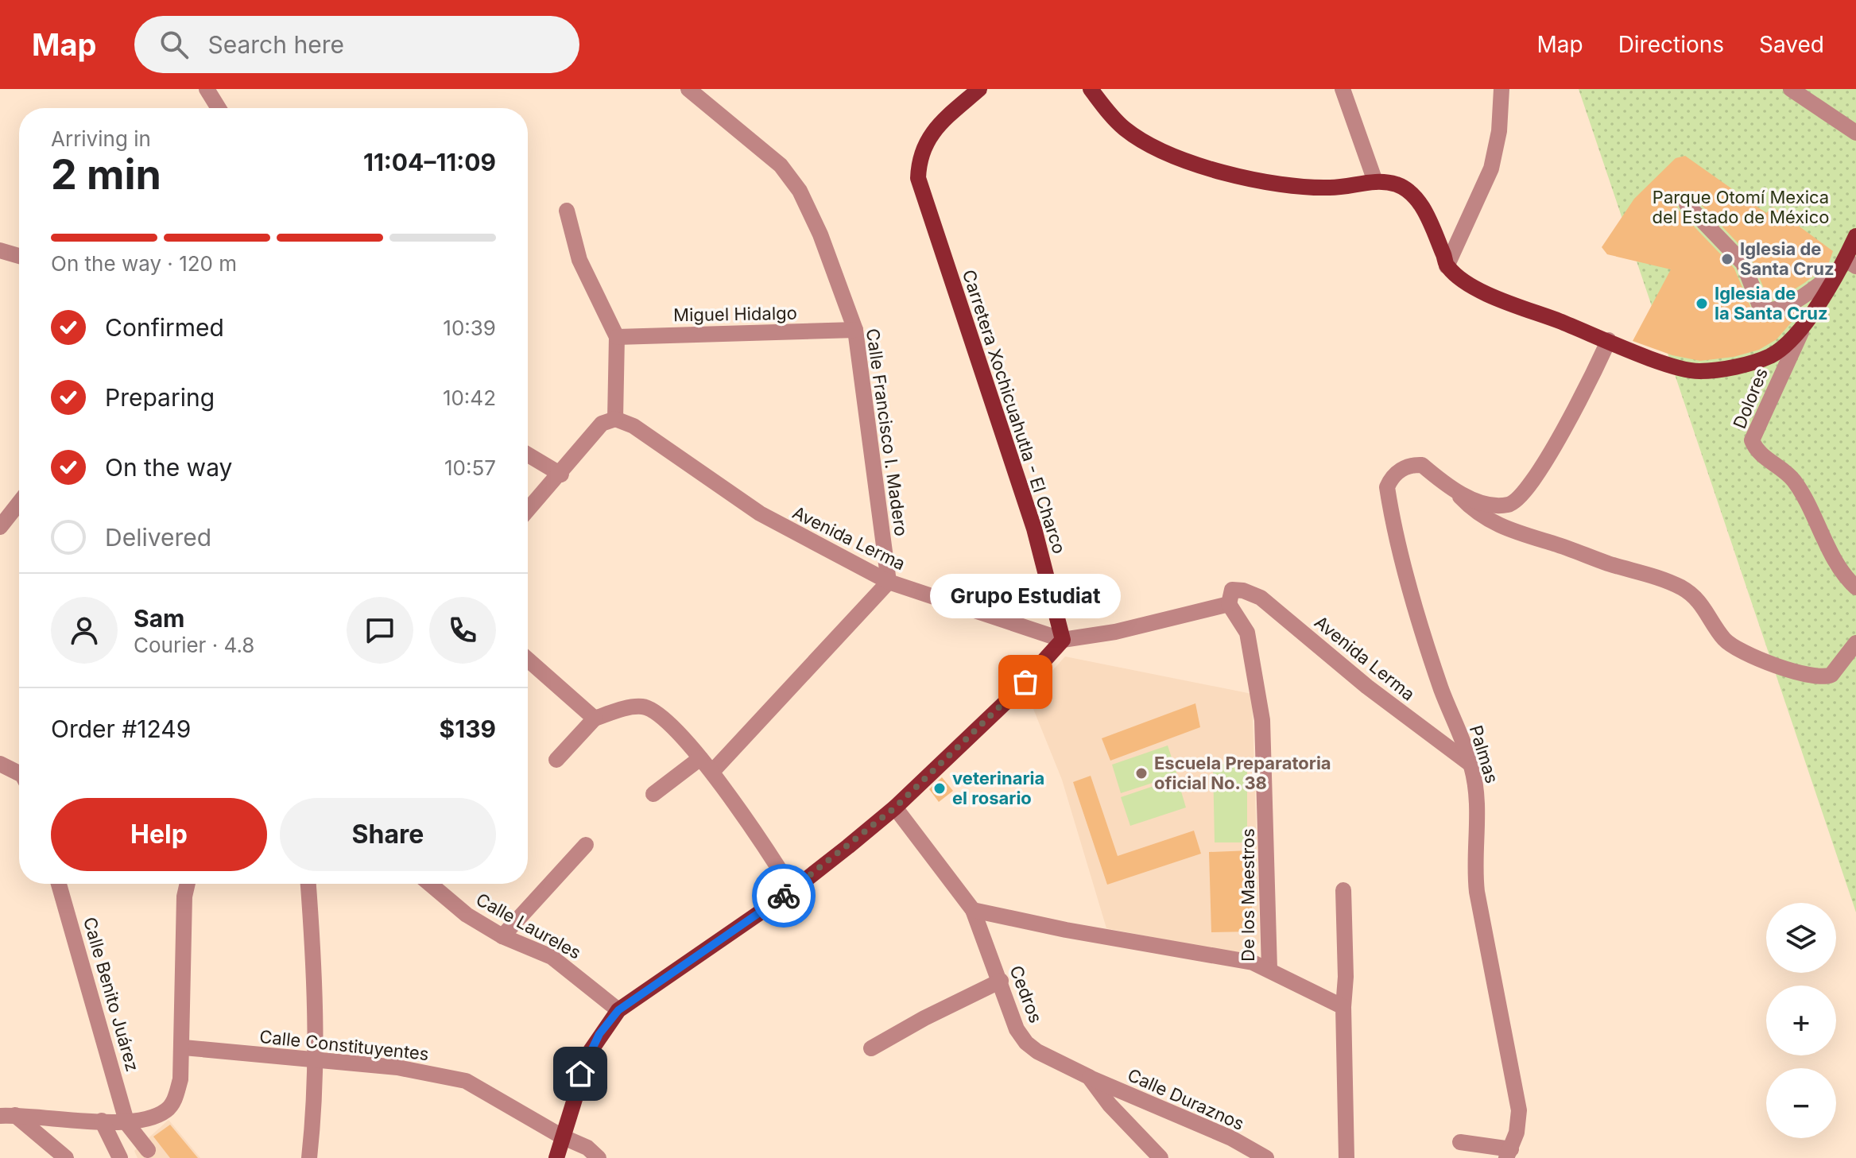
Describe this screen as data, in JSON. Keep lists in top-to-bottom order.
{
  "streets": {
    "main road": ["Carretera Xochicuahutla - El Charco"],
    "street": [
      "Miguel Hidalgo",
      "Dolores",
      "Calle Francisco I. Madero",
      "Avenida Lerma",
      "Palmas",
      "De los Maestros",
      "Calle Laureles",
      "Calle Benito Juárez",
      "Cedros",
      "Calle Constituyentes",
      "Calle Duraznos"
    ]
  },
  "crossings": [
    ["Miguel Hidalgo", "Calle Francisco I. Madero"],
    ["Carretera Xochicuahutla - El Charco", "Avenida Lerma"],
    ["Calle Francisco I. Madero", "Avenida Lerma"],
    ["Avenida Lerma", "Palmas"],
    ["Avenida Lerma", "De los Maestros"],
    ["De los Maestros", "Cedros"],
    ["Cedros", "Calle Duraznos"]
  ],
  "parks": ["Parque Otomí Mexica del Estado de México"],
  "places": [
    "Iglesia de Santa Cruz",
    "Iglesia de la Santa Cruz",
    "Grupo Estudiat",
    "Escuela Preparatoria oficial No. 38",
    "veterinaria el rosario"
  ],
  "page": {
    "header": "Map",
    "search": "Search here",
    "nav": ["Map", "Directions", "Saved"],
    "heading": ["2 min", "Arriving in", "11:04–11:09"],
    "panel": [
      "Sam",
      "Courier · 4.8",
      "Order #1249",
      "$139"
    ],
    "bar": "On the way · 120 m",
    "list": [
      ["Confirmed", "10:39"],
      ["Preparing", "10:42"],
      ["On the way", "10:57"],
      "Delivered"
    ],
    "bubble": "Grupo Estudiat",
    "buttons": ["Help", "Share"],
    "map_buttons": ["+", "−"]
  }
}
